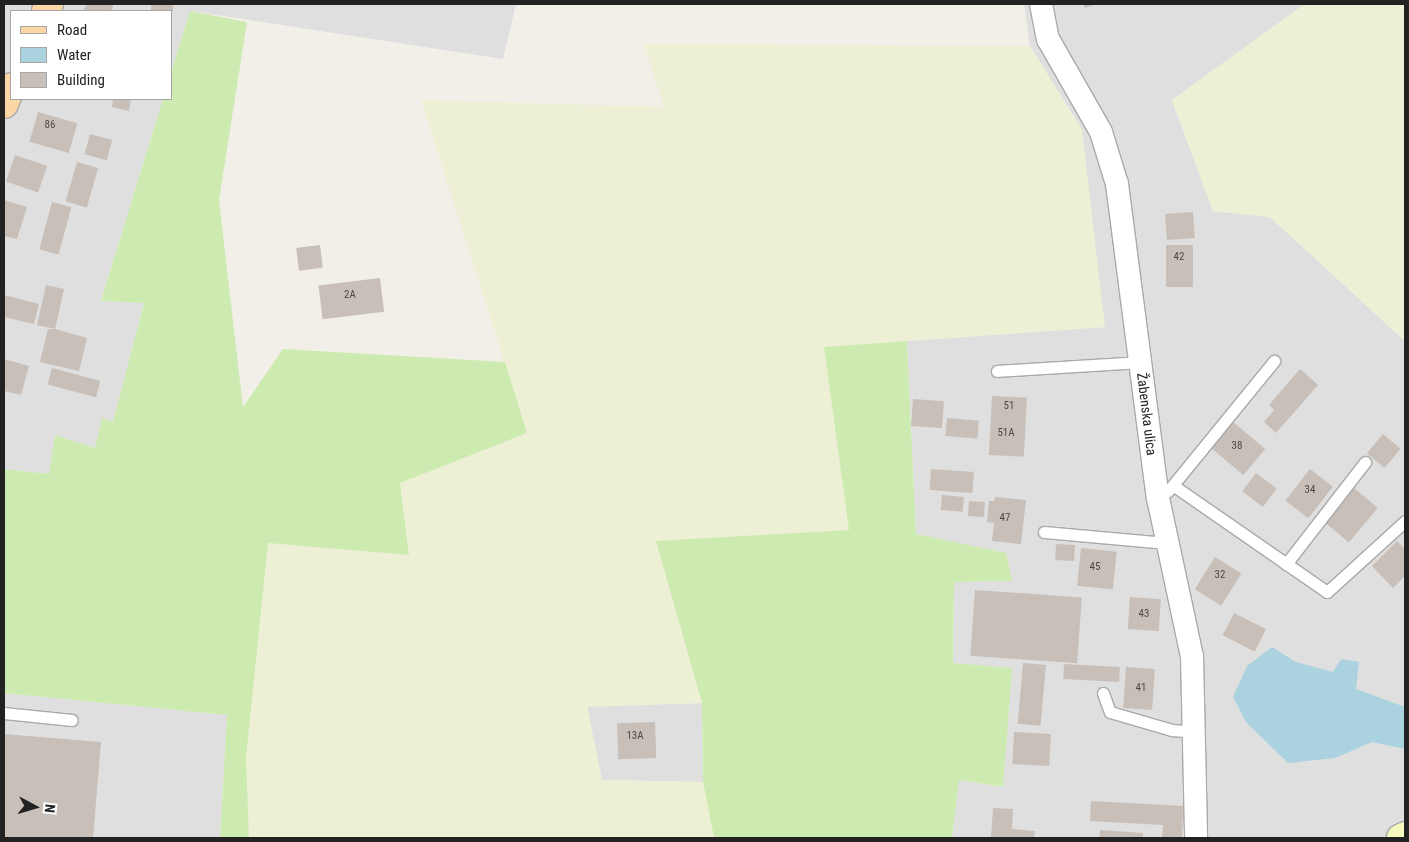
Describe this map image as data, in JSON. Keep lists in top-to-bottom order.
{
  "streets": {
    "street": ["Žabenska ulica"]
  },
  "house_numbers": [
    "86",
    "42",
    "2A",
    "51",
    "51A",
    "38",
    "34",
    "47",
    "45",
    "32",
    "43",
    "41",
    "13A"
  ],
  "legend": ["Road", "Water", "Building"],
  "north": "right"
}
